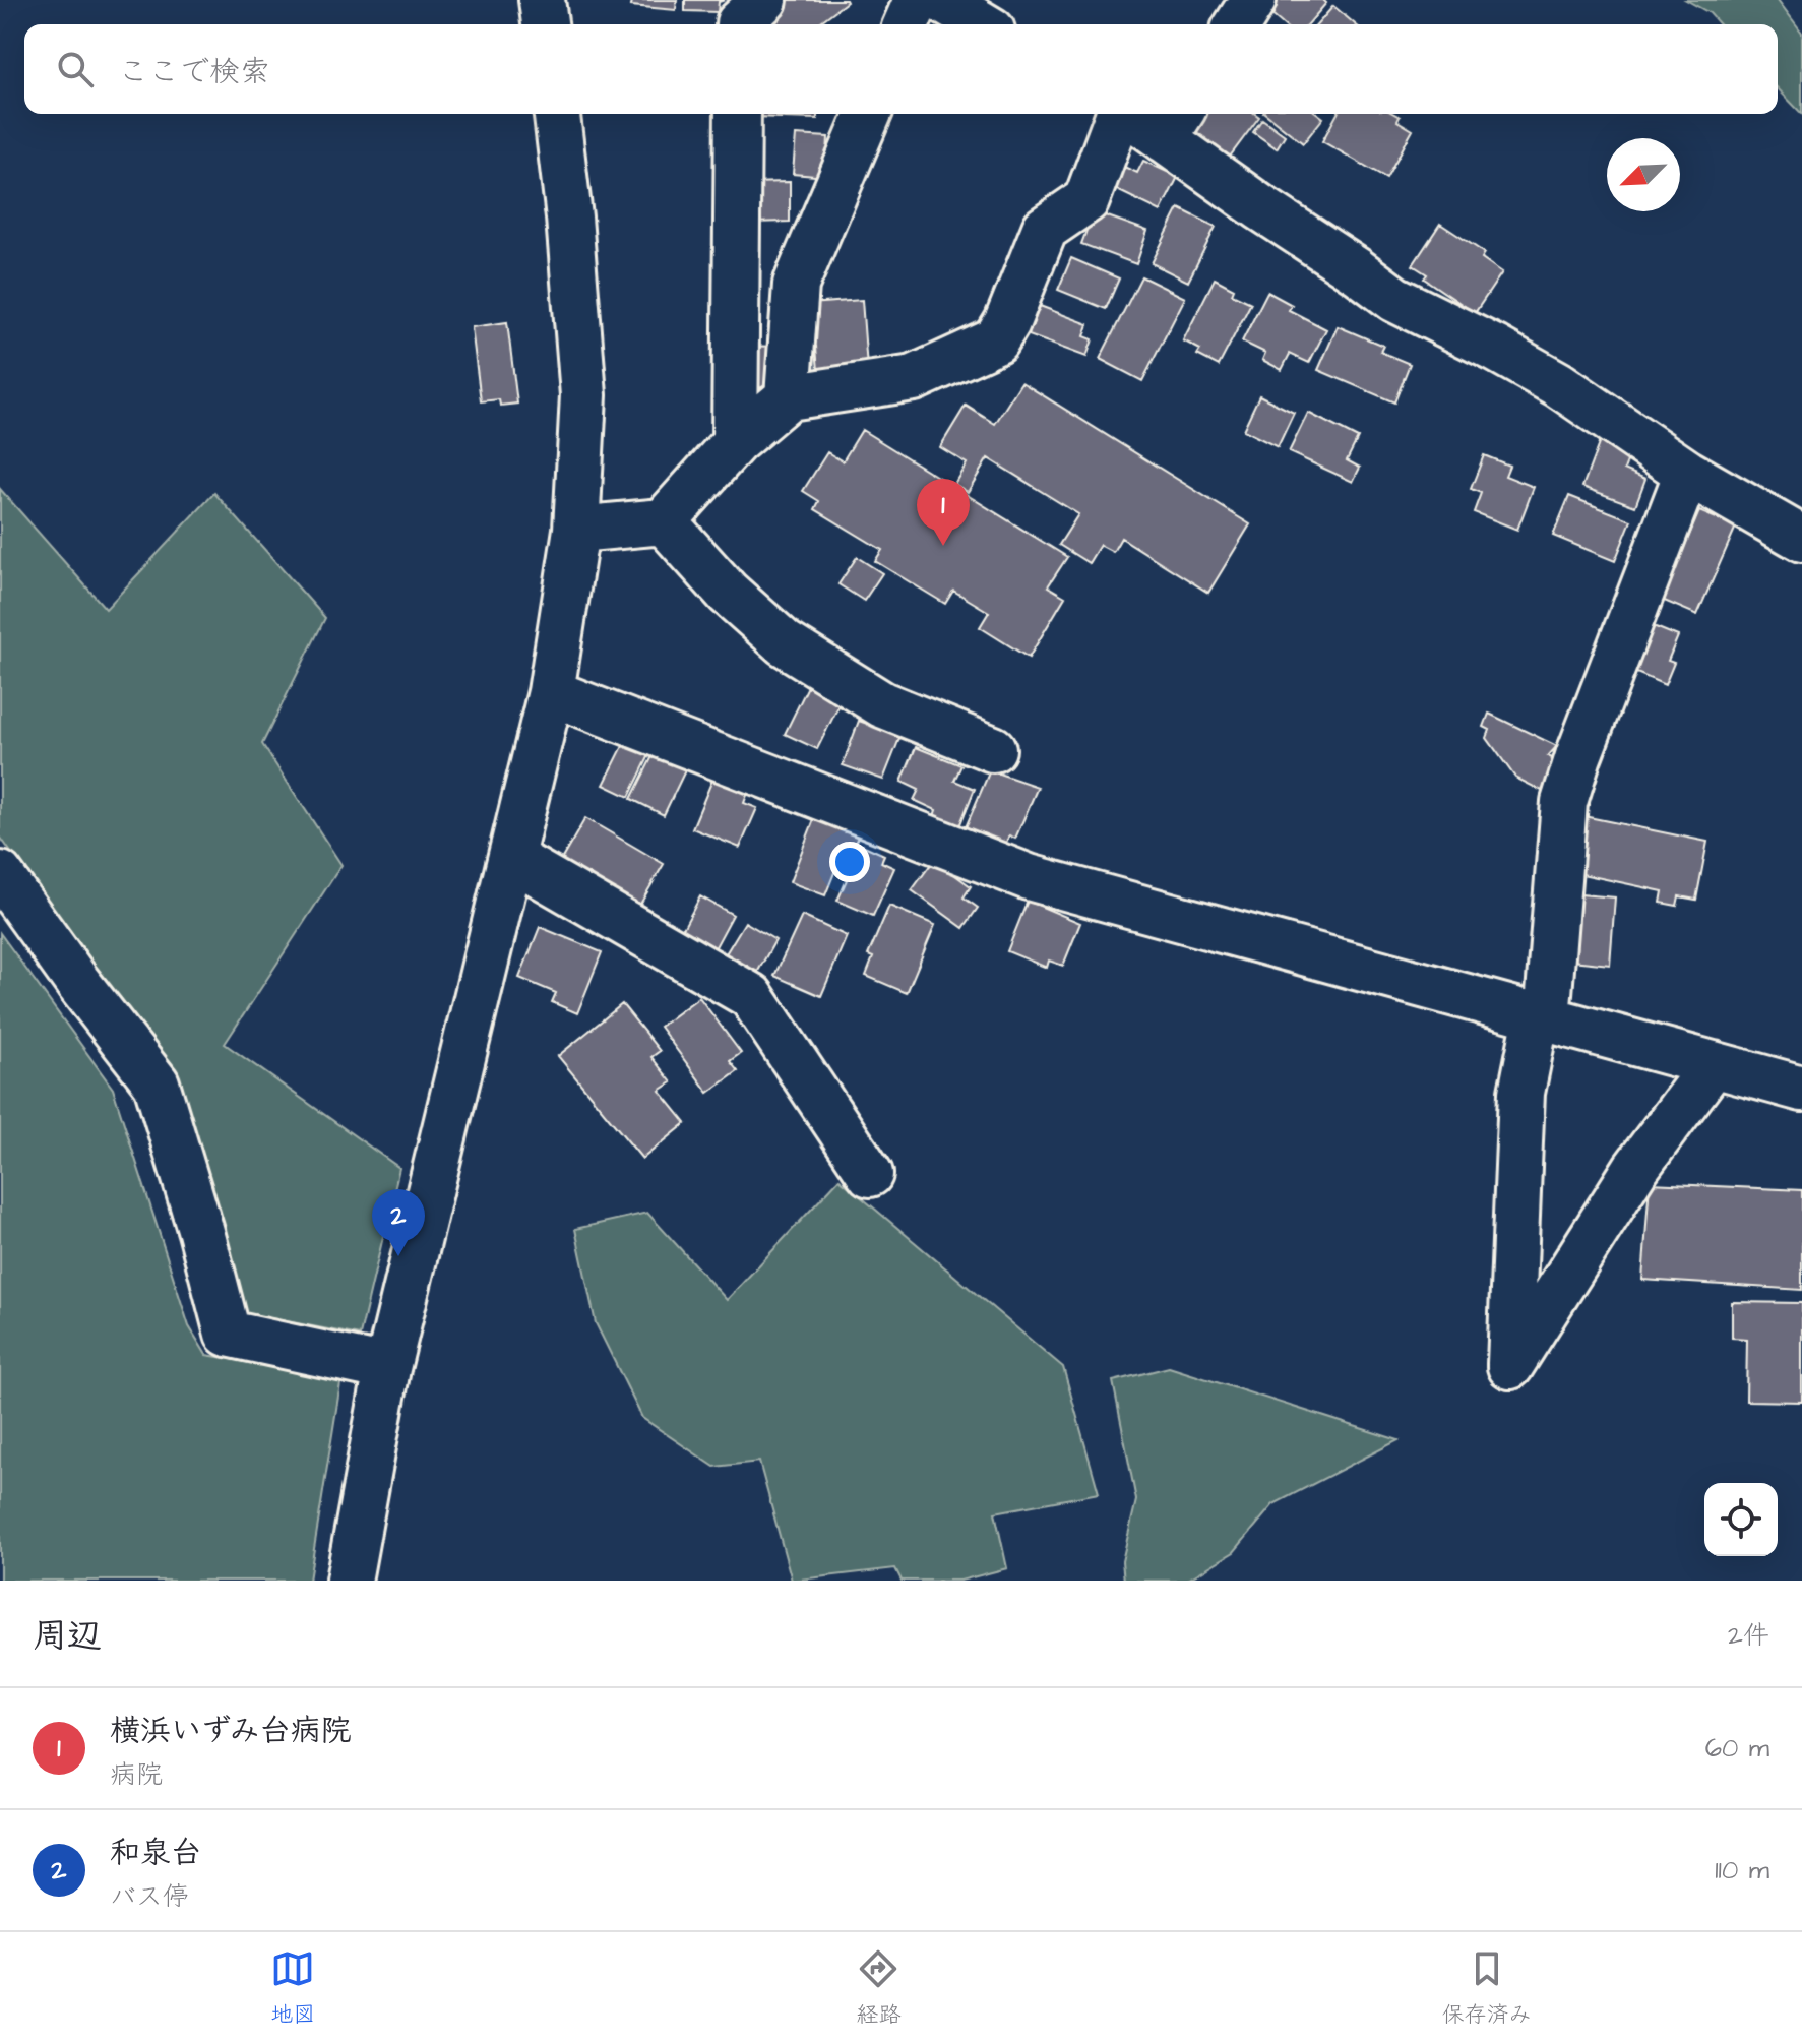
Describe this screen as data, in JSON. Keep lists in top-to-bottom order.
{
  "north": "bottom left",
  "page": {
    "search": "ここで検索",
    "pins": ["1", "2"],
    "heading": ["周辺", "2件"],
    "list": [
      {
        "mark": "1",
        "name": "横浜いずみ台病院",
        "note": "病院",
        "value": "60 m"
      },
      {
        "mark": "2",
        "name": "和泉台",
        "note": "バス停",
        "value": "110 m"
      }
    ],
    "nav": ["地図", "経路", "保存済み"]
  }
}
